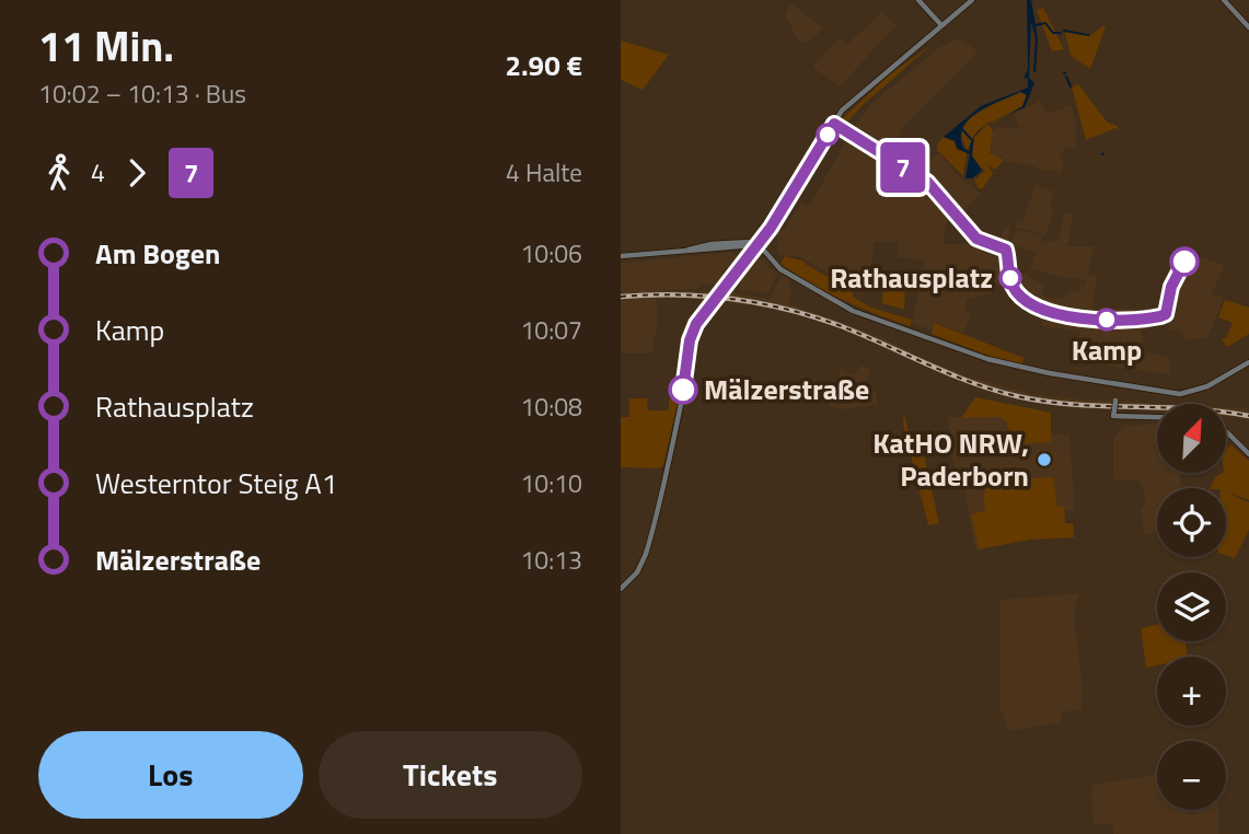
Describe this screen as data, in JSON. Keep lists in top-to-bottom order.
{
  "places": [
    "Rathausplatz",
    "Kamp",
    "Mälzerstraße",
    "KatHO NRW, Paderborn"
  ],
  "lines": ["bus line 7"],
  "north": "top right",
  "page": {
    "heading": ["11 Min.", "10:02 – 10:13 · Bus", "2.90 €"],
    "on_map": "7",
    "legs": ["4", "7", "4 Halte"],
    "list": [
      {
        "name": "Am Bogen",
        "value": "10:06"
      },
      {
        "name": "Kamp",
        "value": "10:07"
      },
      {
        "name": "Rathausplatz",
        "value": "10:08"
      },
      {
        "name": "Westerntor Steig A1",
        "value": "10:10"
      },
      {
        "name": "Mälzerstraße",
        "value": "10:13"
      }
    ],
    "map_buttons": ["+", "−"],
    "buttons": ["Los", "Tickets"]
  }
}
